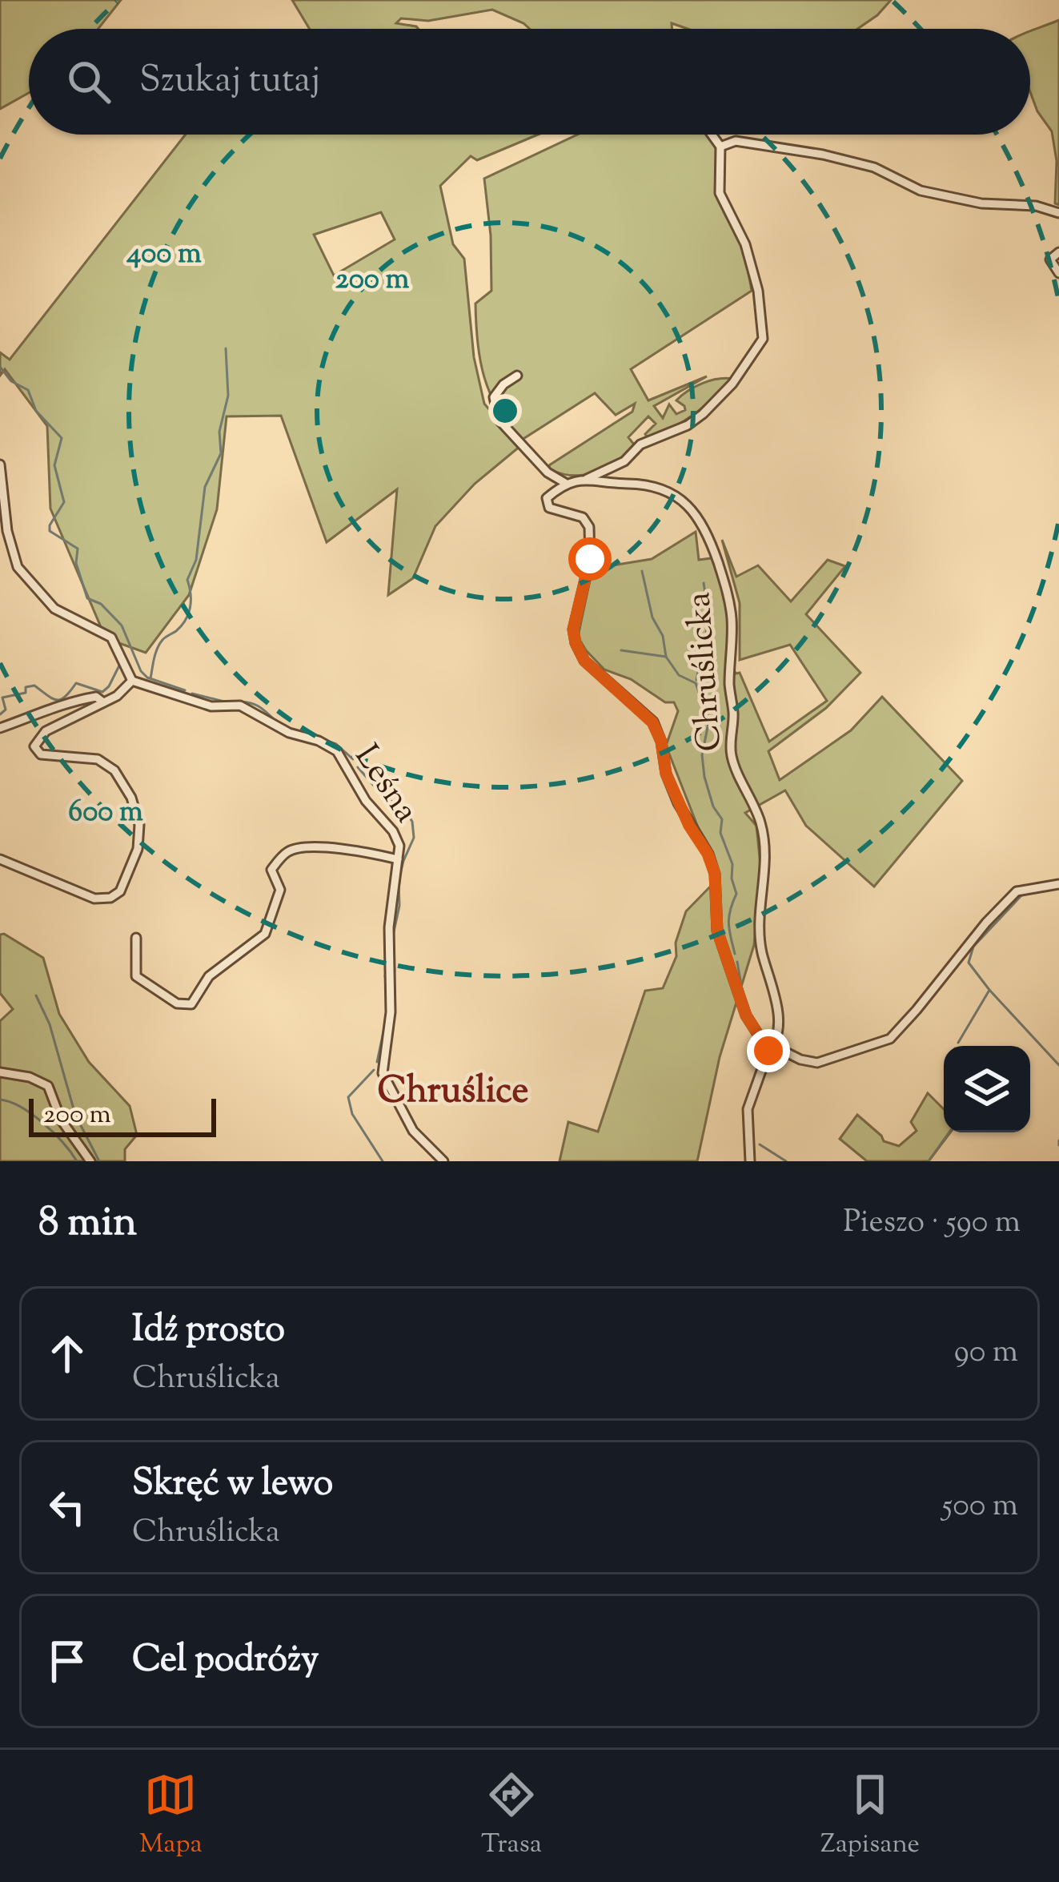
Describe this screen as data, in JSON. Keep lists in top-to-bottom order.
{
  "streets": {
    "street": ["Chruślicka", "Leśna"]
  },
  "districts": ["Chruślice"],
  "scale_bar": "200 m",
  "page": {
    "search": "Szukaj tutaj",
    "scale": "200 m",
    "heading": ["8 min", "Pieszo · 590 m"],
    "list": [
      ["Idź prosto", "Chruślicka", "90 m"],
      ["Skręć w lewo", "Chruślicka", "500 m"],
      "Cel podróży"
    ],
    "nav": ["Mapa", "Trasa", "Zapisane"]
  },
  "rings": ["400 m", "200 m", "600 m"]
}
